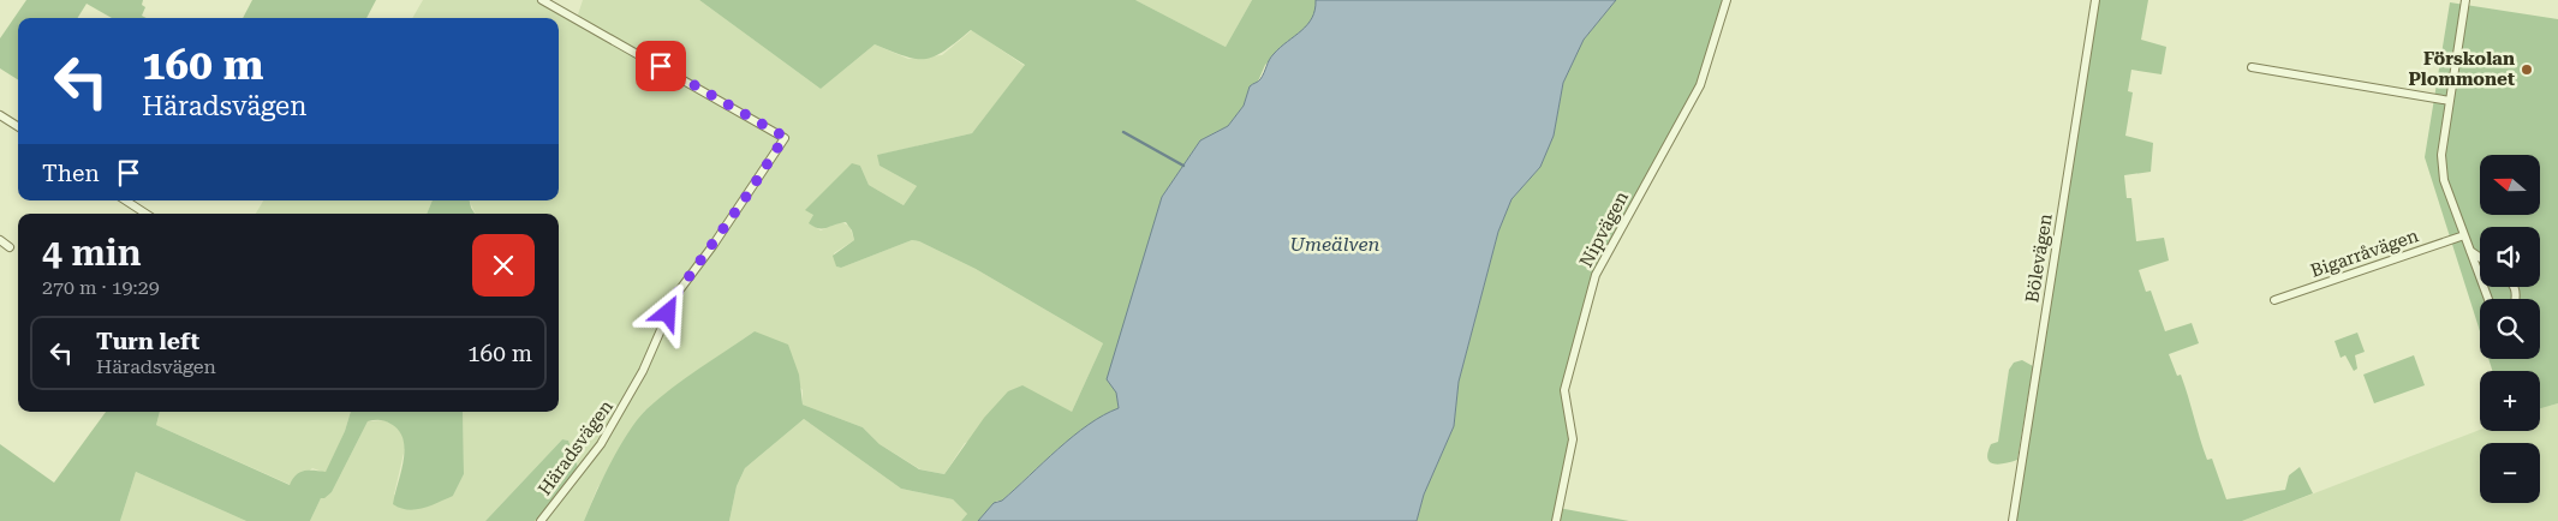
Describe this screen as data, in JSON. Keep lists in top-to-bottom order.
{
  "streets": {
    "street": [
      "Nipvägen",
      "Bigarråvägen",
      "Bölevägen",
      "Häradsvägen"
    ]
  },
  "water": ["Umeälven"],
  "places": ["Förskolan Plommonet"],
  "north": "left",
  "page": {
    "turn": ["160 m", "Häradsvägen"],
    "then": "Then",
    "map_buttons": ["+", "−"],
    "heading": ["4 min", "270 m · 19:29"],
    "list": [
      {
        "name": "Turn left",
        "note": "Häradsvägen",
        "value": "160 m"
      }
    ]
  }
}
